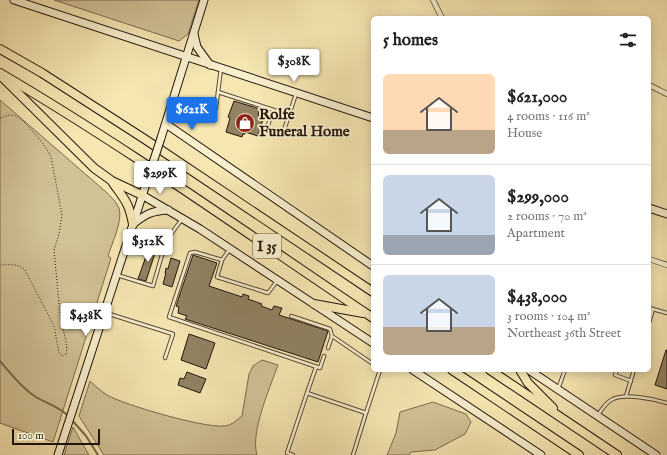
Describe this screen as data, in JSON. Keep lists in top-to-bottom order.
{
  "streets": {
    "highway": ["I 35"]
  },
  "places": {
    "shop": ["Rolfe Funeral Home"]
  },
  "scale_bar": "100 m",
  "page": {
    "heading": "5 homes",
    "price": [
      "$308K",
      "$621K",
      "$299K",
      "$312K",
      "$438K"
    ],
    "list": [
      {
        "name": "$621,000",
        "note": "4 rooms · 116 m² · House"
      },
      {
        "name": "$299,000",
        "note": "2 rooms · 70 m² · Apartment"
      },
      {
        "name": "$438,000",
        "note": "3 rooms · 104 m² · Northeast 36th Street"
      }
    ],
    "scale": "100 m"
  }
}
